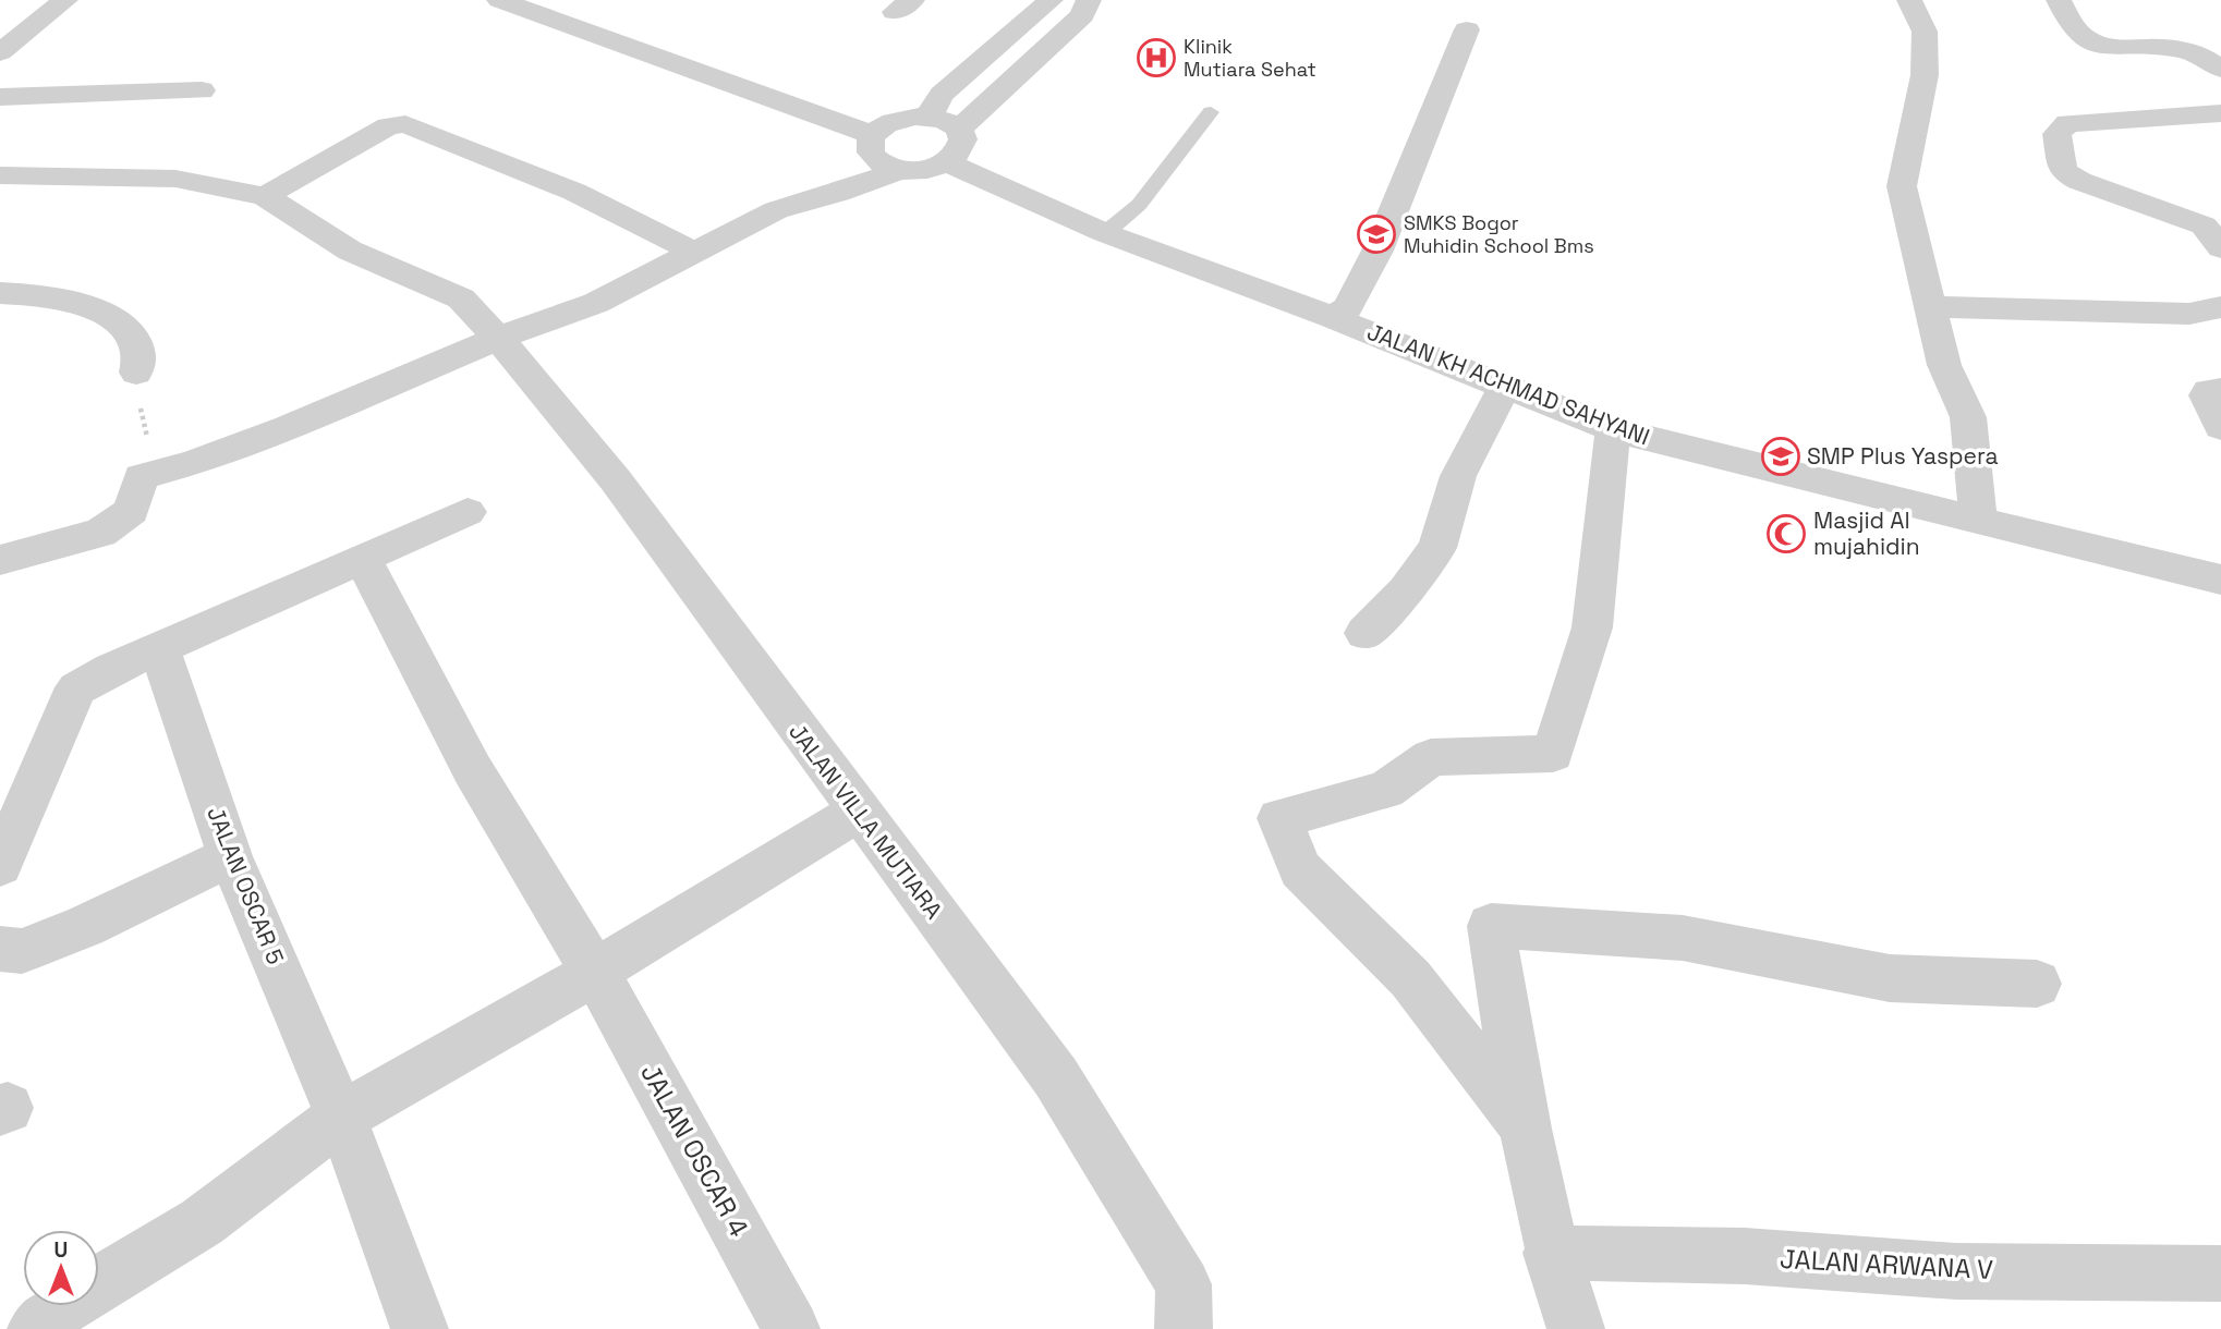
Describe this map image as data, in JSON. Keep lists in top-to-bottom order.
{
  "streets": {
    "street": [
      "JALAN KH ACHMAD SAHYANI",
      "JALAN VILLA MUTIARA",
      "JALAN OSCAR 5",
      "JALAN OSCAR 4",
      "JALAN ARWANA V"
    ]
  },
  "places": {
    "hospital": ["Klinik Mutiara Sehat"],
    "school or university": ["SMKS Bogor Muhidin School Bms", "SMP Plus Yaspera"],
    "mosque": ["Masjid Al mujahidin"]
  },
  "north": "top"
}
